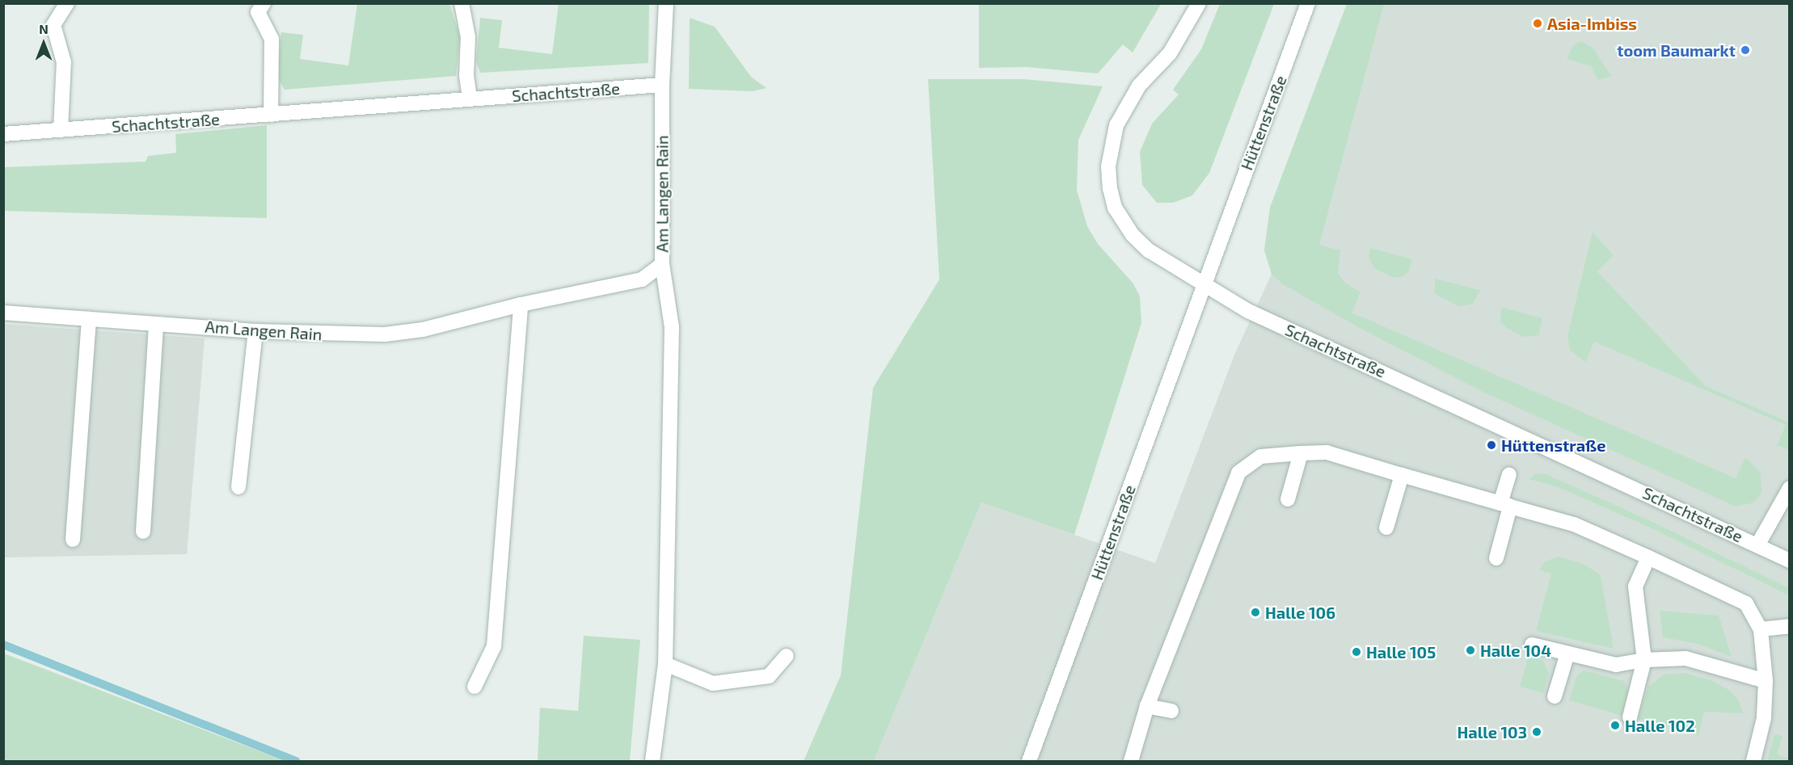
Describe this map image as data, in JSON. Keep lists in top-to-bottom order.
{
  "streets": {
    "street": ["Schachtstraße", "Hüttenstraße", "Am Langen Rain"]
  },
  "crossings": [
    ["Schachtstraße", "Hüttenstraße"],
    ["Schachtstraße", "Am Langen Rain"]
  ],
  "places": [
    "Asia-Imbiss",
    "toom Baumarkt",
    "Hüttenstraße",
    "Halle 106",
    "Halle 104",
    "Halle 105",
    "Halle 102",
    "Halle 103"
  ],
  "north": "top"
}
